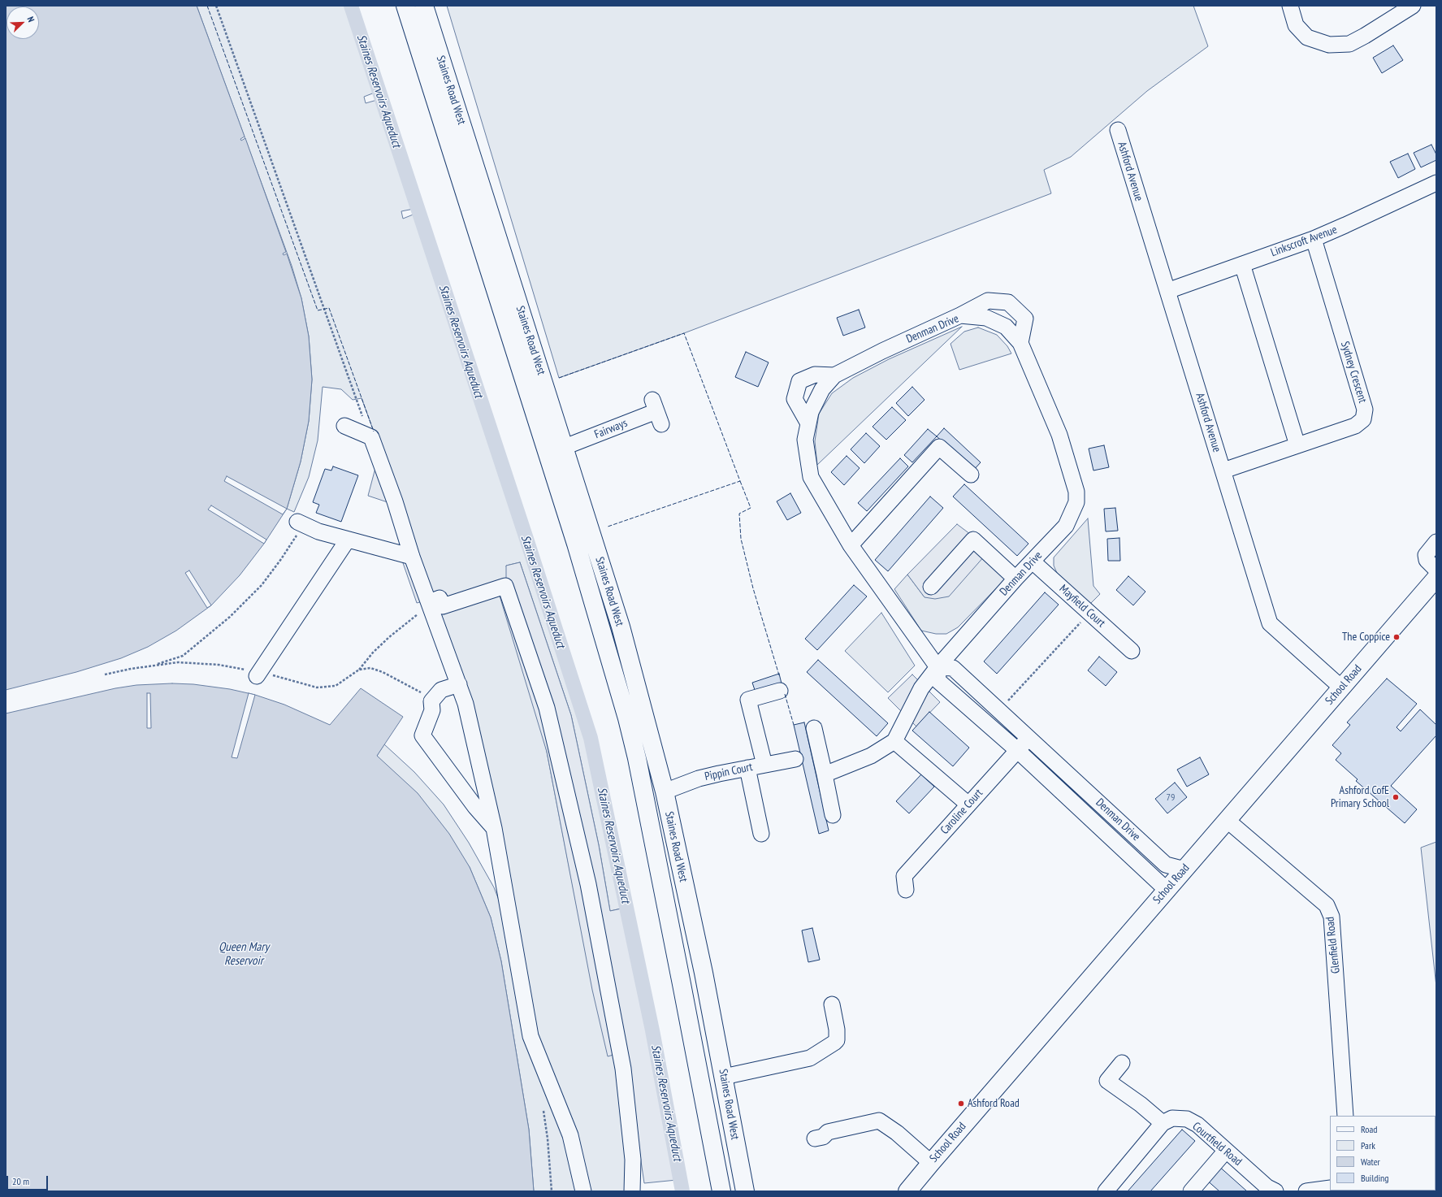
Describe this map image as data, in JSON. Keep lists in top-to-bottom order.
{
  "streets": {
    "main road": ["Staines Road West", "School Road"],
    "street": [
      "Ashford Avenue",
      "Linkscroft Avenue",
      "Denman Drive",
      "Sydney Crescent",
      "Fairways",
      "Mayfield Court",
      "Pippin Court",
      "Caroline Court",
      "Glenfield Road",
      "Courtfield Road"
    ]
  },
  "crossings": [
    ["Staines Road West", "Fairways"],
    ["Staines Road West", "Pippin Court"],
    ["Ashford Avenue", "Linkscroft Avenue"],
    ["Ashford Avenue", "Sydney Crescent"],
    ["Ashford Avenue", "School Road"],
    ["Linkscroft Avenue", "Sydney Crescent"],
    ["Denman Drive", "Mayfield Court"],
    ["Denman Drive", "School Road"],
    ["Denman Drive", "Caroline Court"],
    ["School Road", "Glenfield Road"]
  ],
  "water": ["Staines Reservoirs Aqueduct", "Queen Mary Reservoir"],
  "places": ["The Coppice", "Ashford CofE Primary School", "Ashford Road"],
  "house_numbers": ["79"],
  "legend": [
    "Road",
    "Park",
    "Water",
    "Building"
  ],
  "scale_bar": "20 m",
  "north": "top right"
}
